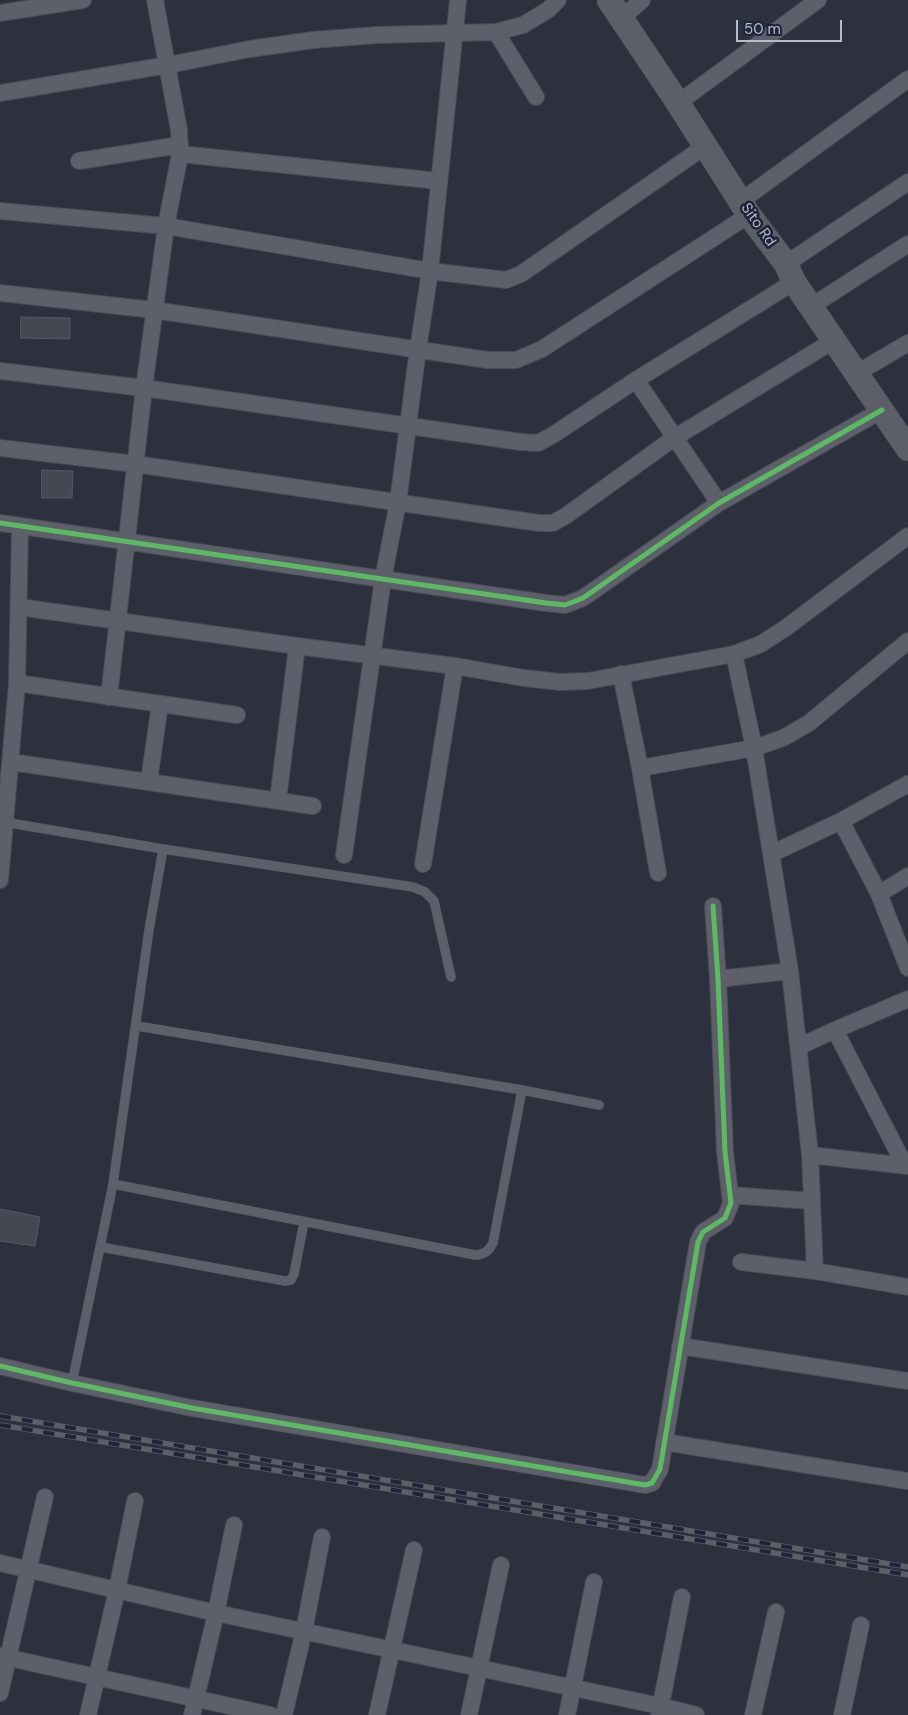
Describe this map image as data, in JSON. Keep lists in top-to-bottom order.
{
  "streets": {
    "main road": ["Sito Rd"]
  },
  "scale_bar": "50 m"
}
